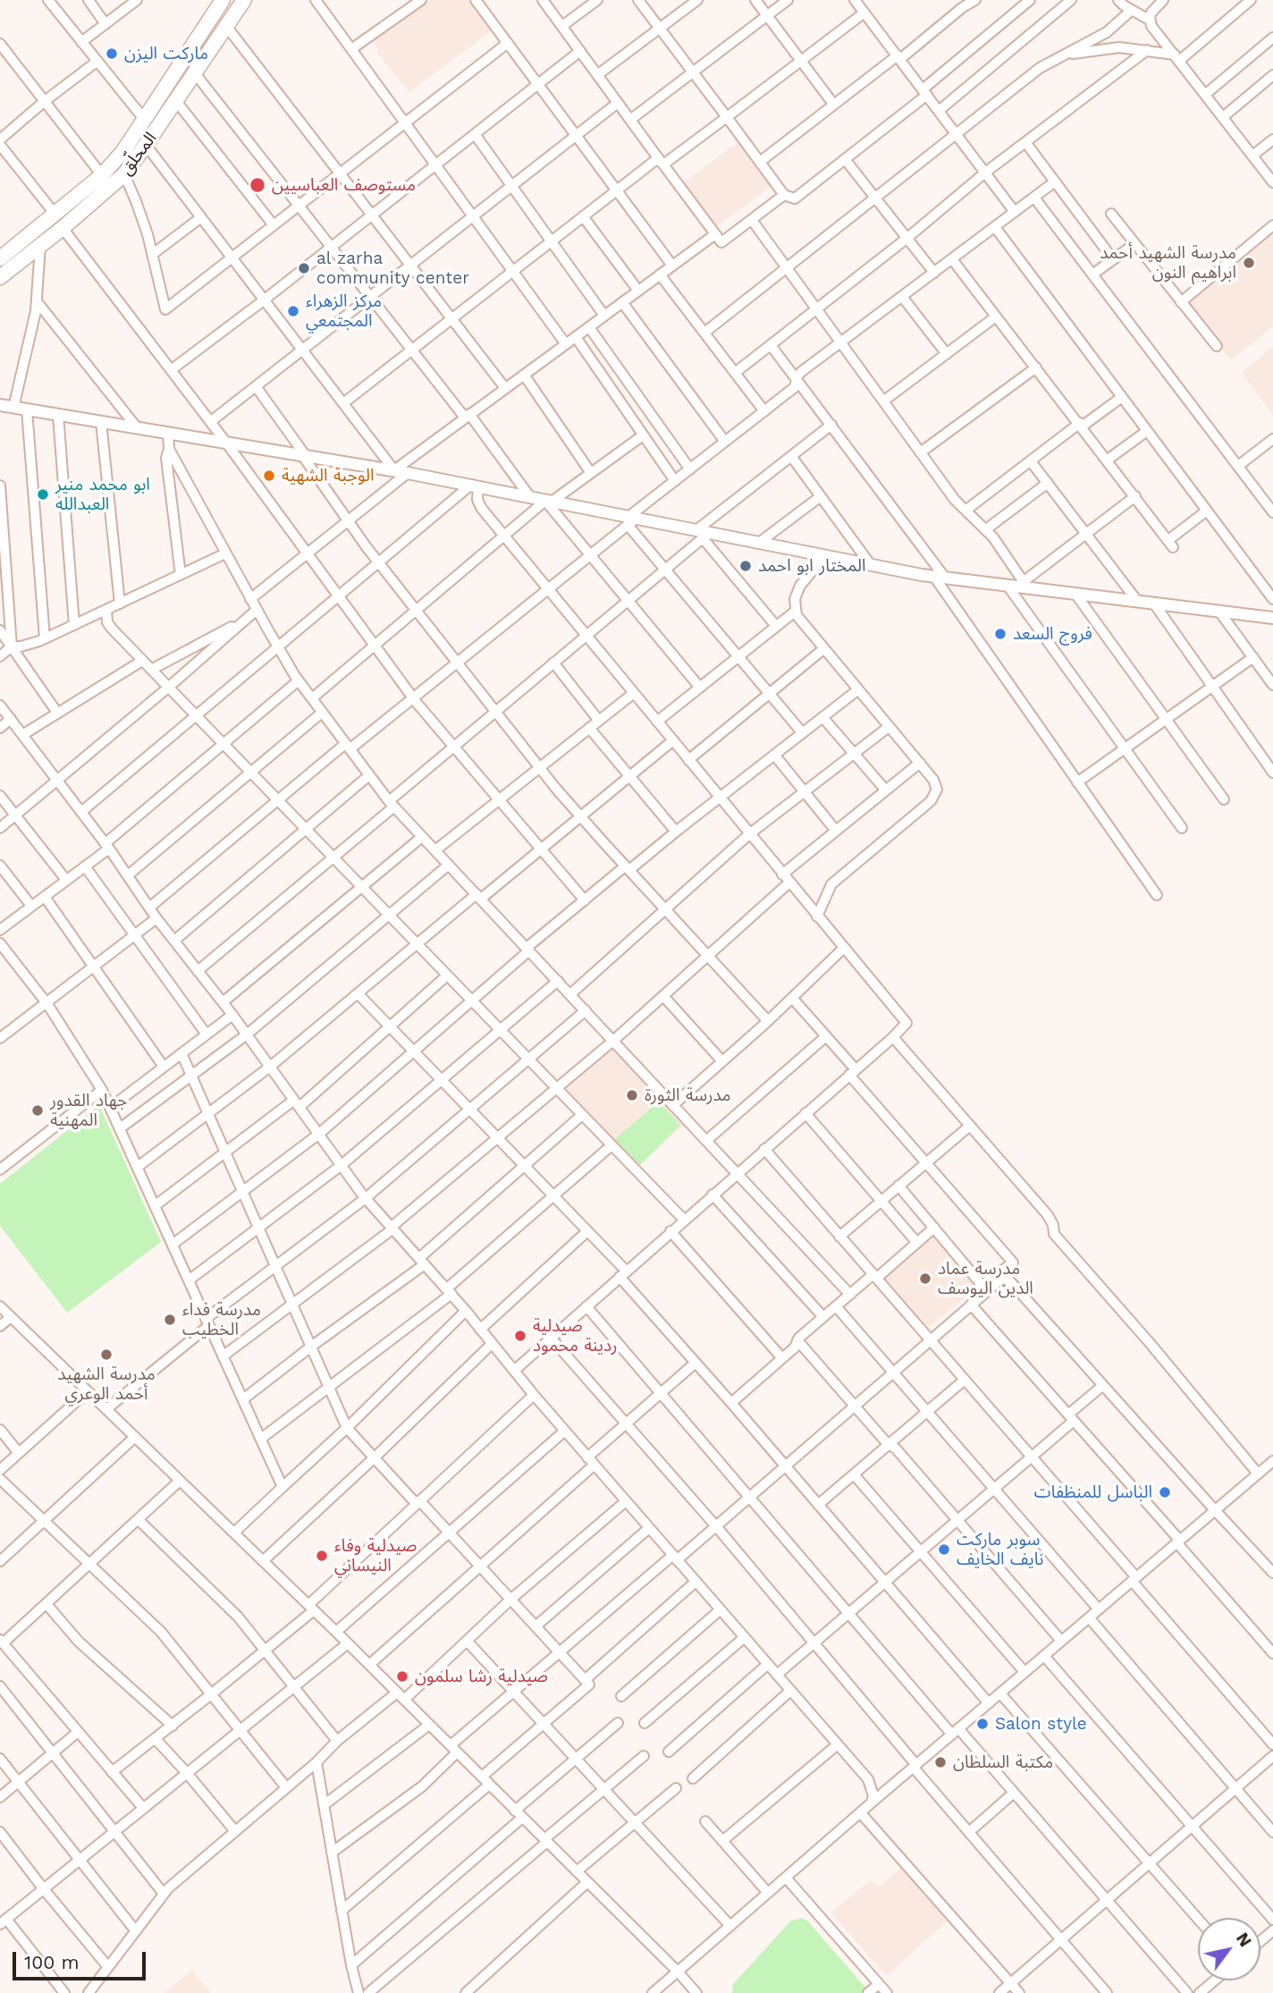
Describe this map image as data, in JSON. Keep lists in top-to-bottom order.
{
  "streets": {
    "highway": ["المحلّق"]
  },
  "places": [
    "ماركت اليزن",
    "مستوصف العباسيين",
    "مدرسة الشهيد أحمد ابراهيم النون",
    "al zarha community center",
    "مركز الزهراء المجتمعي",
    "الوجبة الشهية",
    "ابو محمد منير العبدالله",
    "المختار ابو احمد",
    "فروج السعد",
    "مدرسة الثورة",
    "جهاد القدور المهنية",
    "مدرسة عماد الدين اليوسف",
    "مدرسة فداء الخطيب",
    "صيدلية ردينة محمود",
    "مدرسة الشهيد أحمد الوعري",
    "الباسل للمنظفات",
    "سوبر ماركت نايف الخايف",
    "صيدلية وفاء النيساني",
    "صيدلية رشا سلمون",
    "Salon style",
    "مكتبة السلطان"
  ],
  "scale_bar": "100 m",
  "north": "top right"
}
